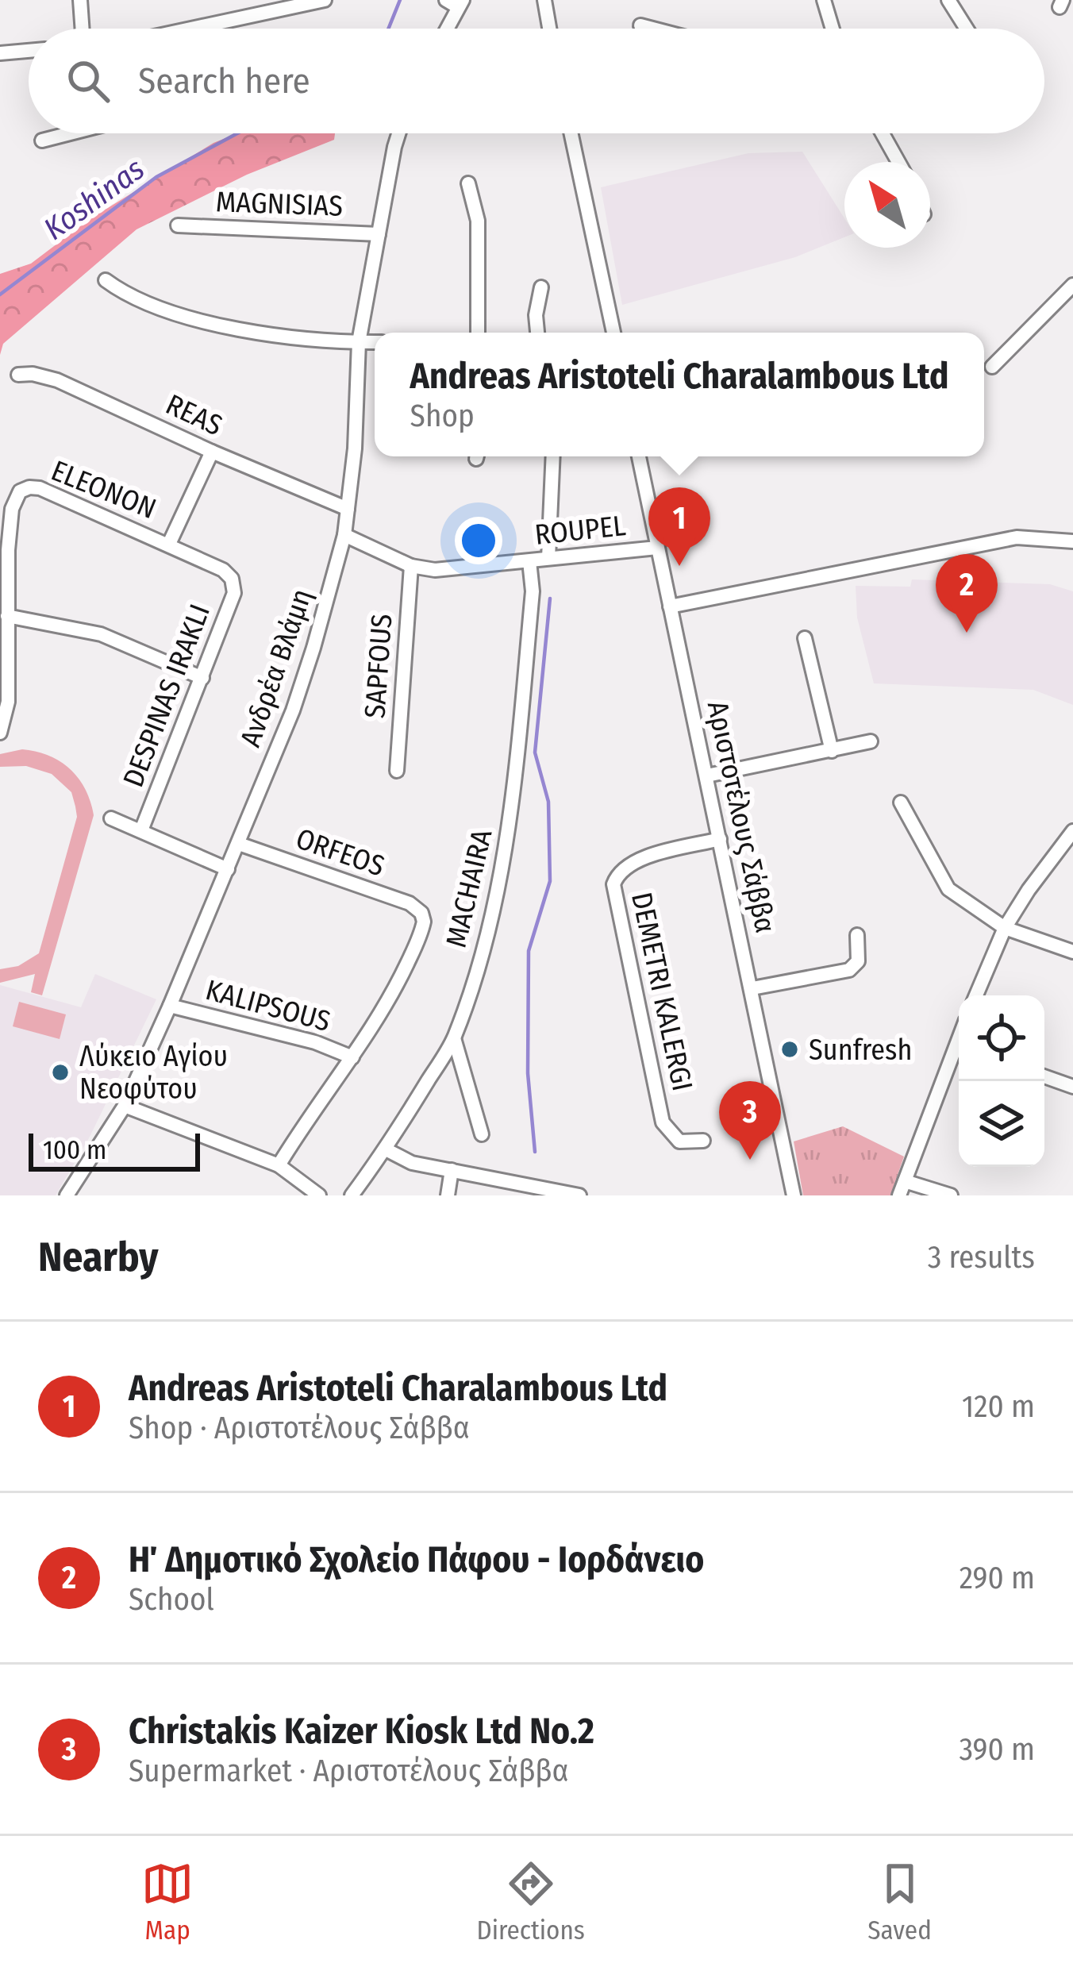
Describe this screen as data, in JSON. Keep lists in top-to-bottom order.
{
  "streets": {
    "street": [
      "MAGNISIAS",
      "REAS",
      "ELEONON",
      "ROUPEL",
      "SAPFOUS",
      "Ανδρέα Βλάμη",
      "DESPINAS IRAKLI",
      "Αριστοτέλους Σάββα",
      "ORFEOS",
      "MACHAIRA",
      "DEMETRI KALERGI",
      "KALIPSOUS"
    ]
  },
  "crossings": [
    ["MAGNISIAS", "Ανδρέα Βλάμη"],
    ["REAS", "Ανδρέα Βλάμη"],
    ["ELEONON", "DESPINAS IRAKLI"],
    ["ROUPEL", "SAPFOUS"],
    ["ROUPEL", "Ανδρέα Βλάμη"],
    ["ROUPEL", "Αριστοτέλους Σάββα"],
    ["ROUPEL", "MACHAIRA"],
    ["Ανδρέα Βλάμη", "ORFEOS"],
    ["Ανδρέα Βλάμη", "KALIPSOUS"],
    ["Αριστοτέλους Σάββα", "DEMETRI KALERGI"],
    ["ORFEOS", "KALIPSOUS"]
  ],
  "water": ["Koshinas"],
  "places": ["Sunfresh", "Λύκειο Αγίου Νεοφύτου"],
  "scale_bar": "100 m",
  "north": "top left",
  "page": {
    "search": "Search here",
    "popup": ["Andreas Aristoteli Charalambous Ltd", "Shop"],
    "pins": ["1", "2", "3"],
    "scale": "100 m",
    "heading": ["Nearby", "3 results"],
    "list": [
      {
        "mark": "1",
        "name": "Andreas Aristoteli Charalambous Ltd",
        "note": "Shop · Αριστοτέλους Σάββα",
        "value": "120 m"
      },
      {
        "mark": "2",
        "name": "Η΄ Δημοτικό Σχολείο Πάφου - Ιορδάνειο",
        "note": "School",
        "value": "290 m"
      },
      {
        "mark": "3",
        "name": "Christakis Kaizer Kiosk Ltd No.2",
        "note": "Supermarket · Αριστοτέλους Σάββα",
        "value": "390 m"
      }
    ],
    "nav": ["Map", "Directions", "Saved"]
  }
}
